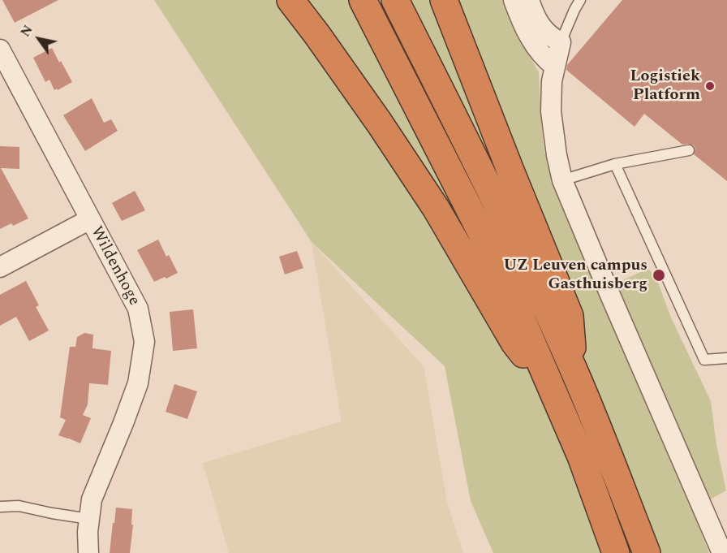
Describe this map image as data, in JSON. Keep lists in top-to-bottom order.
{
  "streets": {
    "street": ["Wildenhoge"]
  },
  "places": ["Logistiek Platform", "UZ Leuven campus Gasthuisberg"],
  "north": "top left"
}
